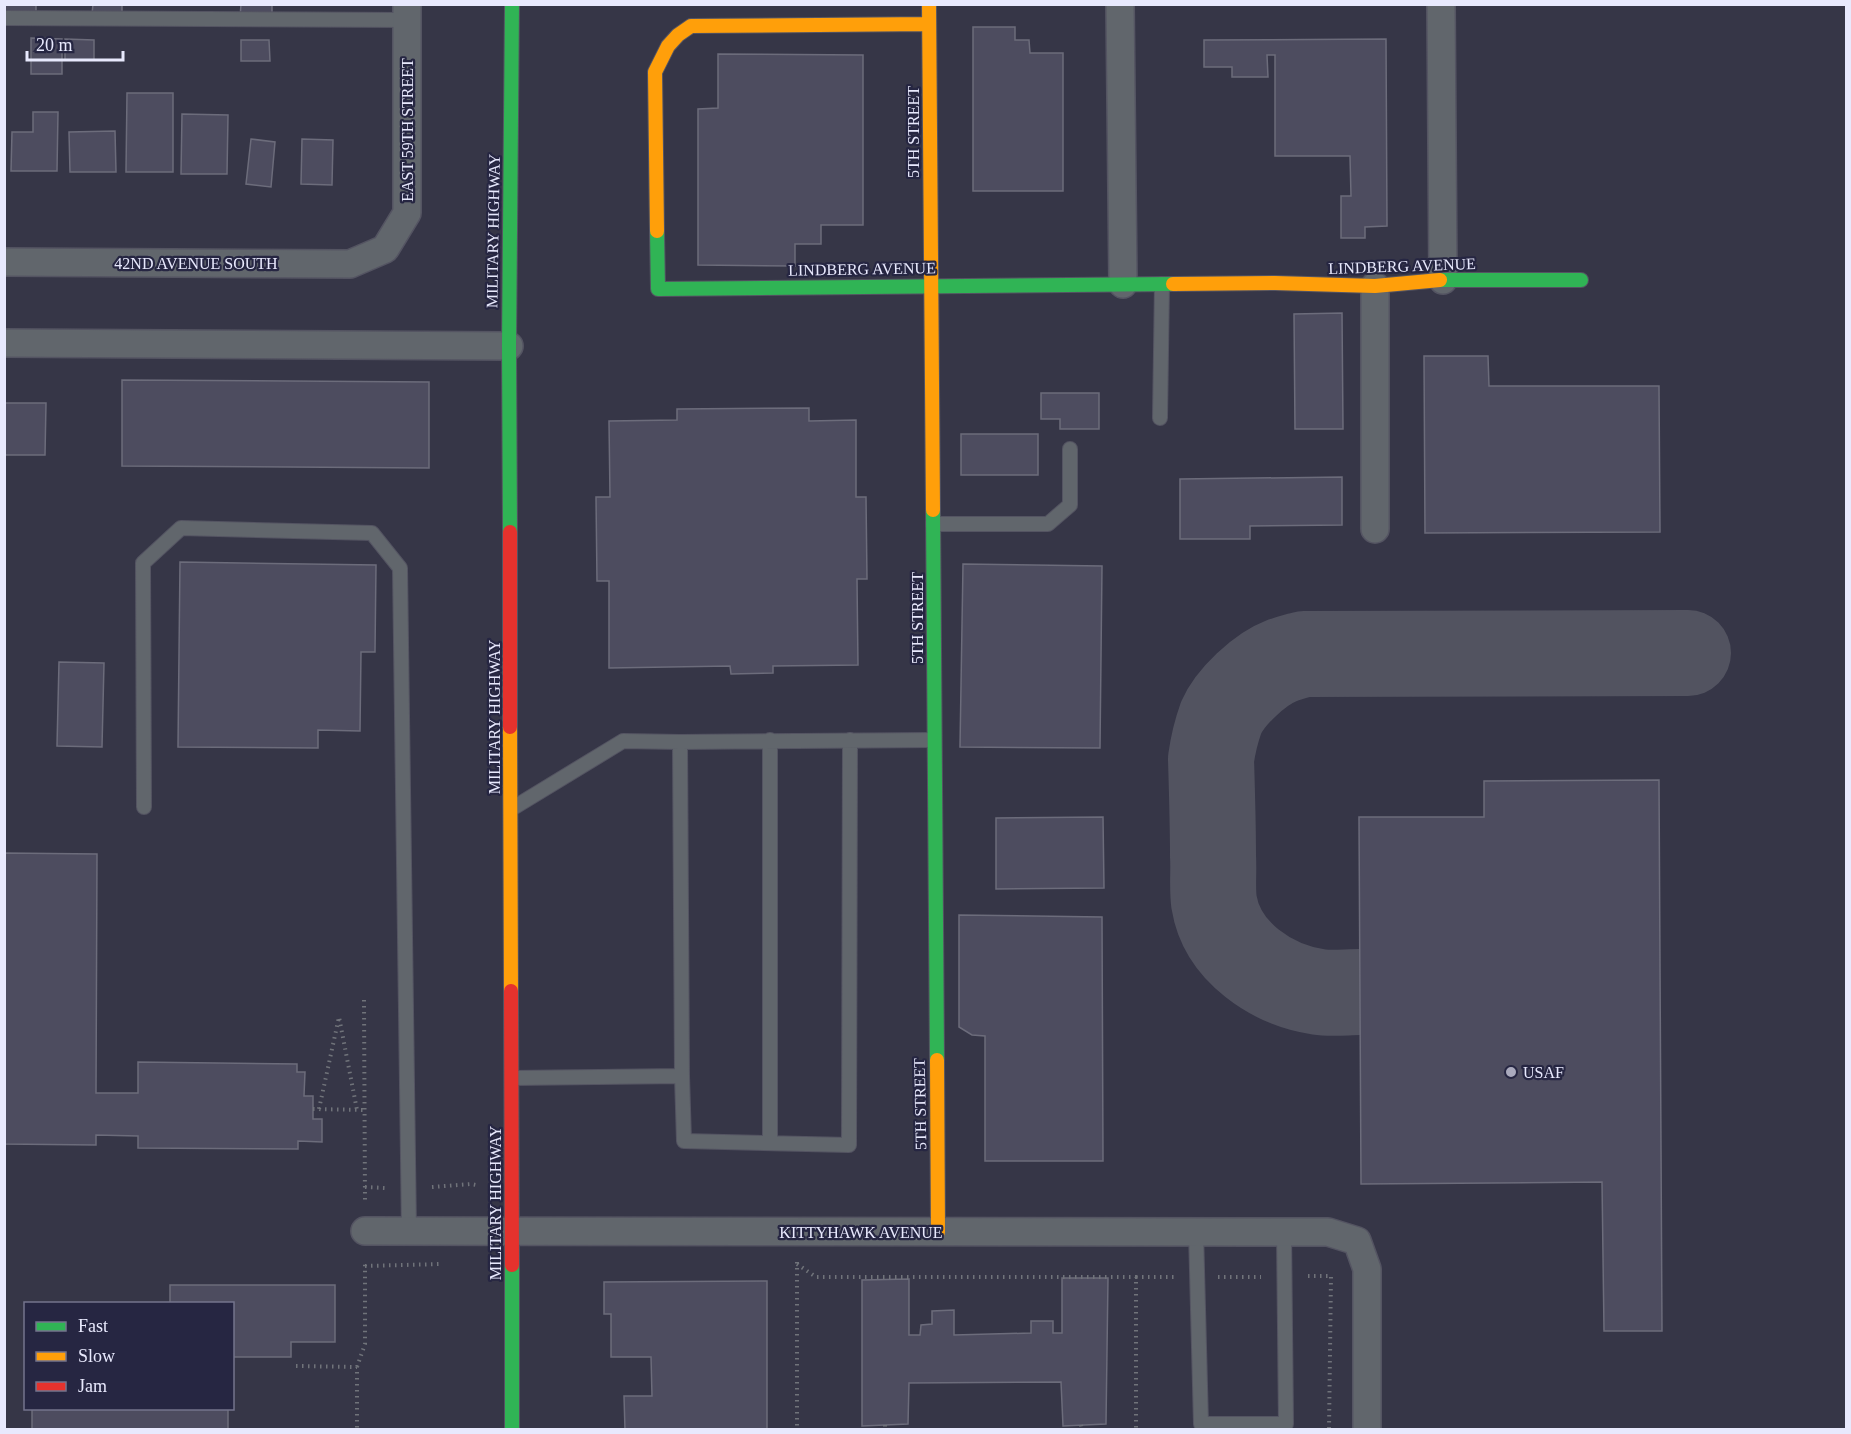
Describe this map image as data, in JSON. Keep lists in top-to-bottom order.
{
  "streets": {
    "street": [
      "EAST 59TH STREET",
      "5TH STREET",
      "MILITARY HIGHWAY",
      "42ND AVENUE SOUTH",
      "LINDBERG AVENUE",
      "KITTYHAWK AVENUE"
    ]
  },
  "crossings": [
    ["EAST 59TH STREET", "42ND AVENUE SOUTH"],
    ["5TH STREET", "LINDBERG AVENUE"],
    ["5TH STREET", "KITTYHAWK AVENUE"],
    ["MILITARY HIGHWAY", "KITTYHAWK AVENUE"]
  ],
  "places": ["USAF"],
  "legend": ["Fast", "Slow", "Jam"],
  "scale_bar": "20 m"
}
